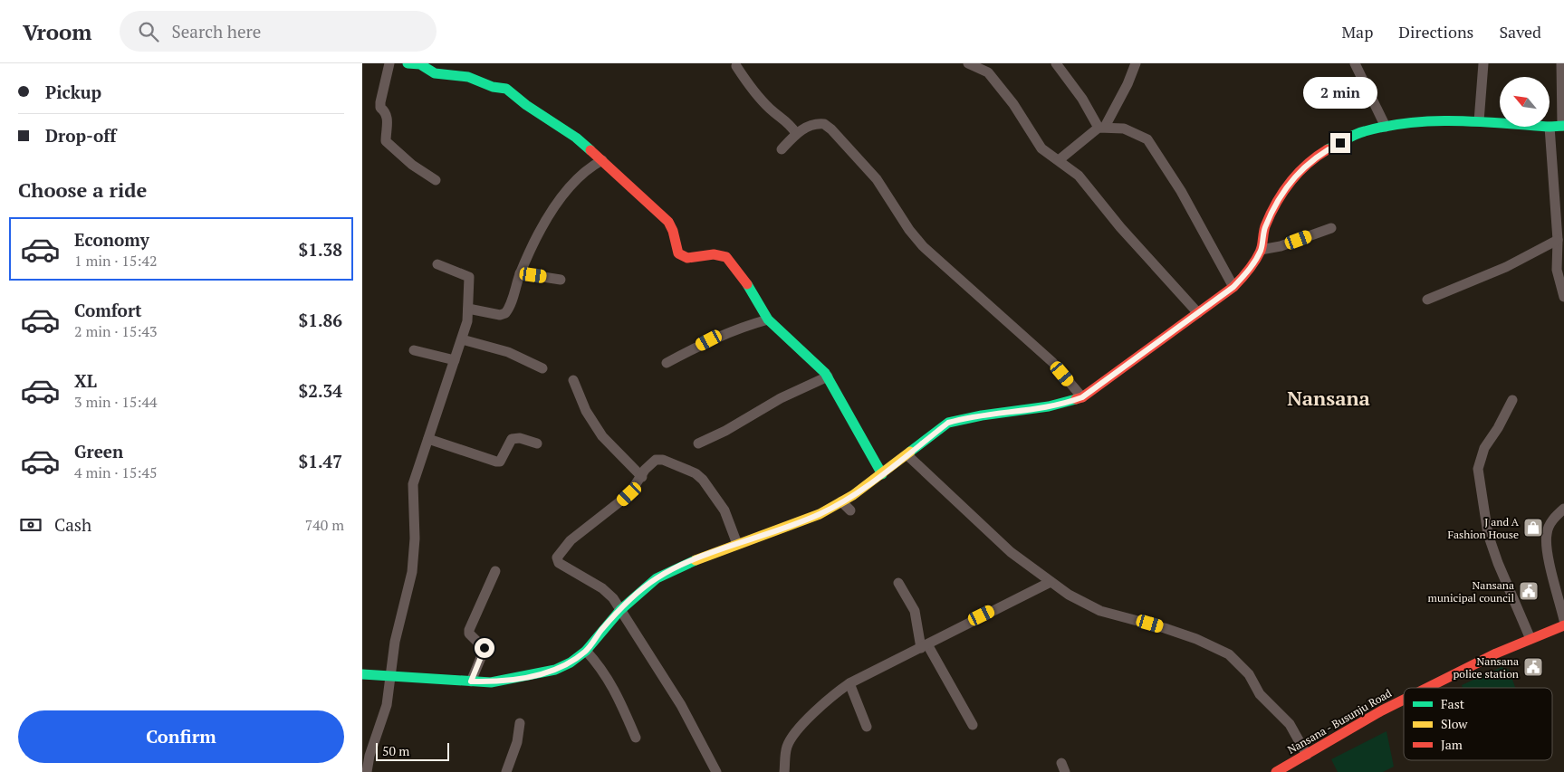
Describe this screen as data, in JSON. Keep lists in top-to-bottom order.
{
  "streets": {
    "street": ["Nansana - Busunju Road"]
  },
  "districts": ["Nansana"],
  "places": {
    "shop": ["J and A Fashion House"],
    "public building": ["Nansana municipal council", "Nansana police station"]
  },
  "legend": ["Fast", "Slow", "Jam"],
  "scale_bar": "50 m",
  "north": "top left",
  "page": {
    "header": "Vroom",
    "search": "Search here",
    "nav": ["Map", "Directions", "Saved"],
    "banner": ["Pickup", "Drop-off"],
    "bubble": "2 min",
    "heading": "Choose a ride",
    "list": [
      {
        "name": "Economy",
        "note": "1 min · 15:42",
        "value": "$1.38"
      },
      {
        "name": "Comfort",
        "note": "2 min · 15:43",
        "value": "$1.86"
      },
      {
        "name": "XL",
        "note": "3 min · 15:44",
        "value": "$2.34"
      },
      {
        "name": "Green",
        "note": "4 min · 15:45",
        "value": "$1.47"
      }
    ],
    "pay": ["Cash", "740 m"],
    "buttons": "Confirm",
    "scale": "50 m"
  }
}
